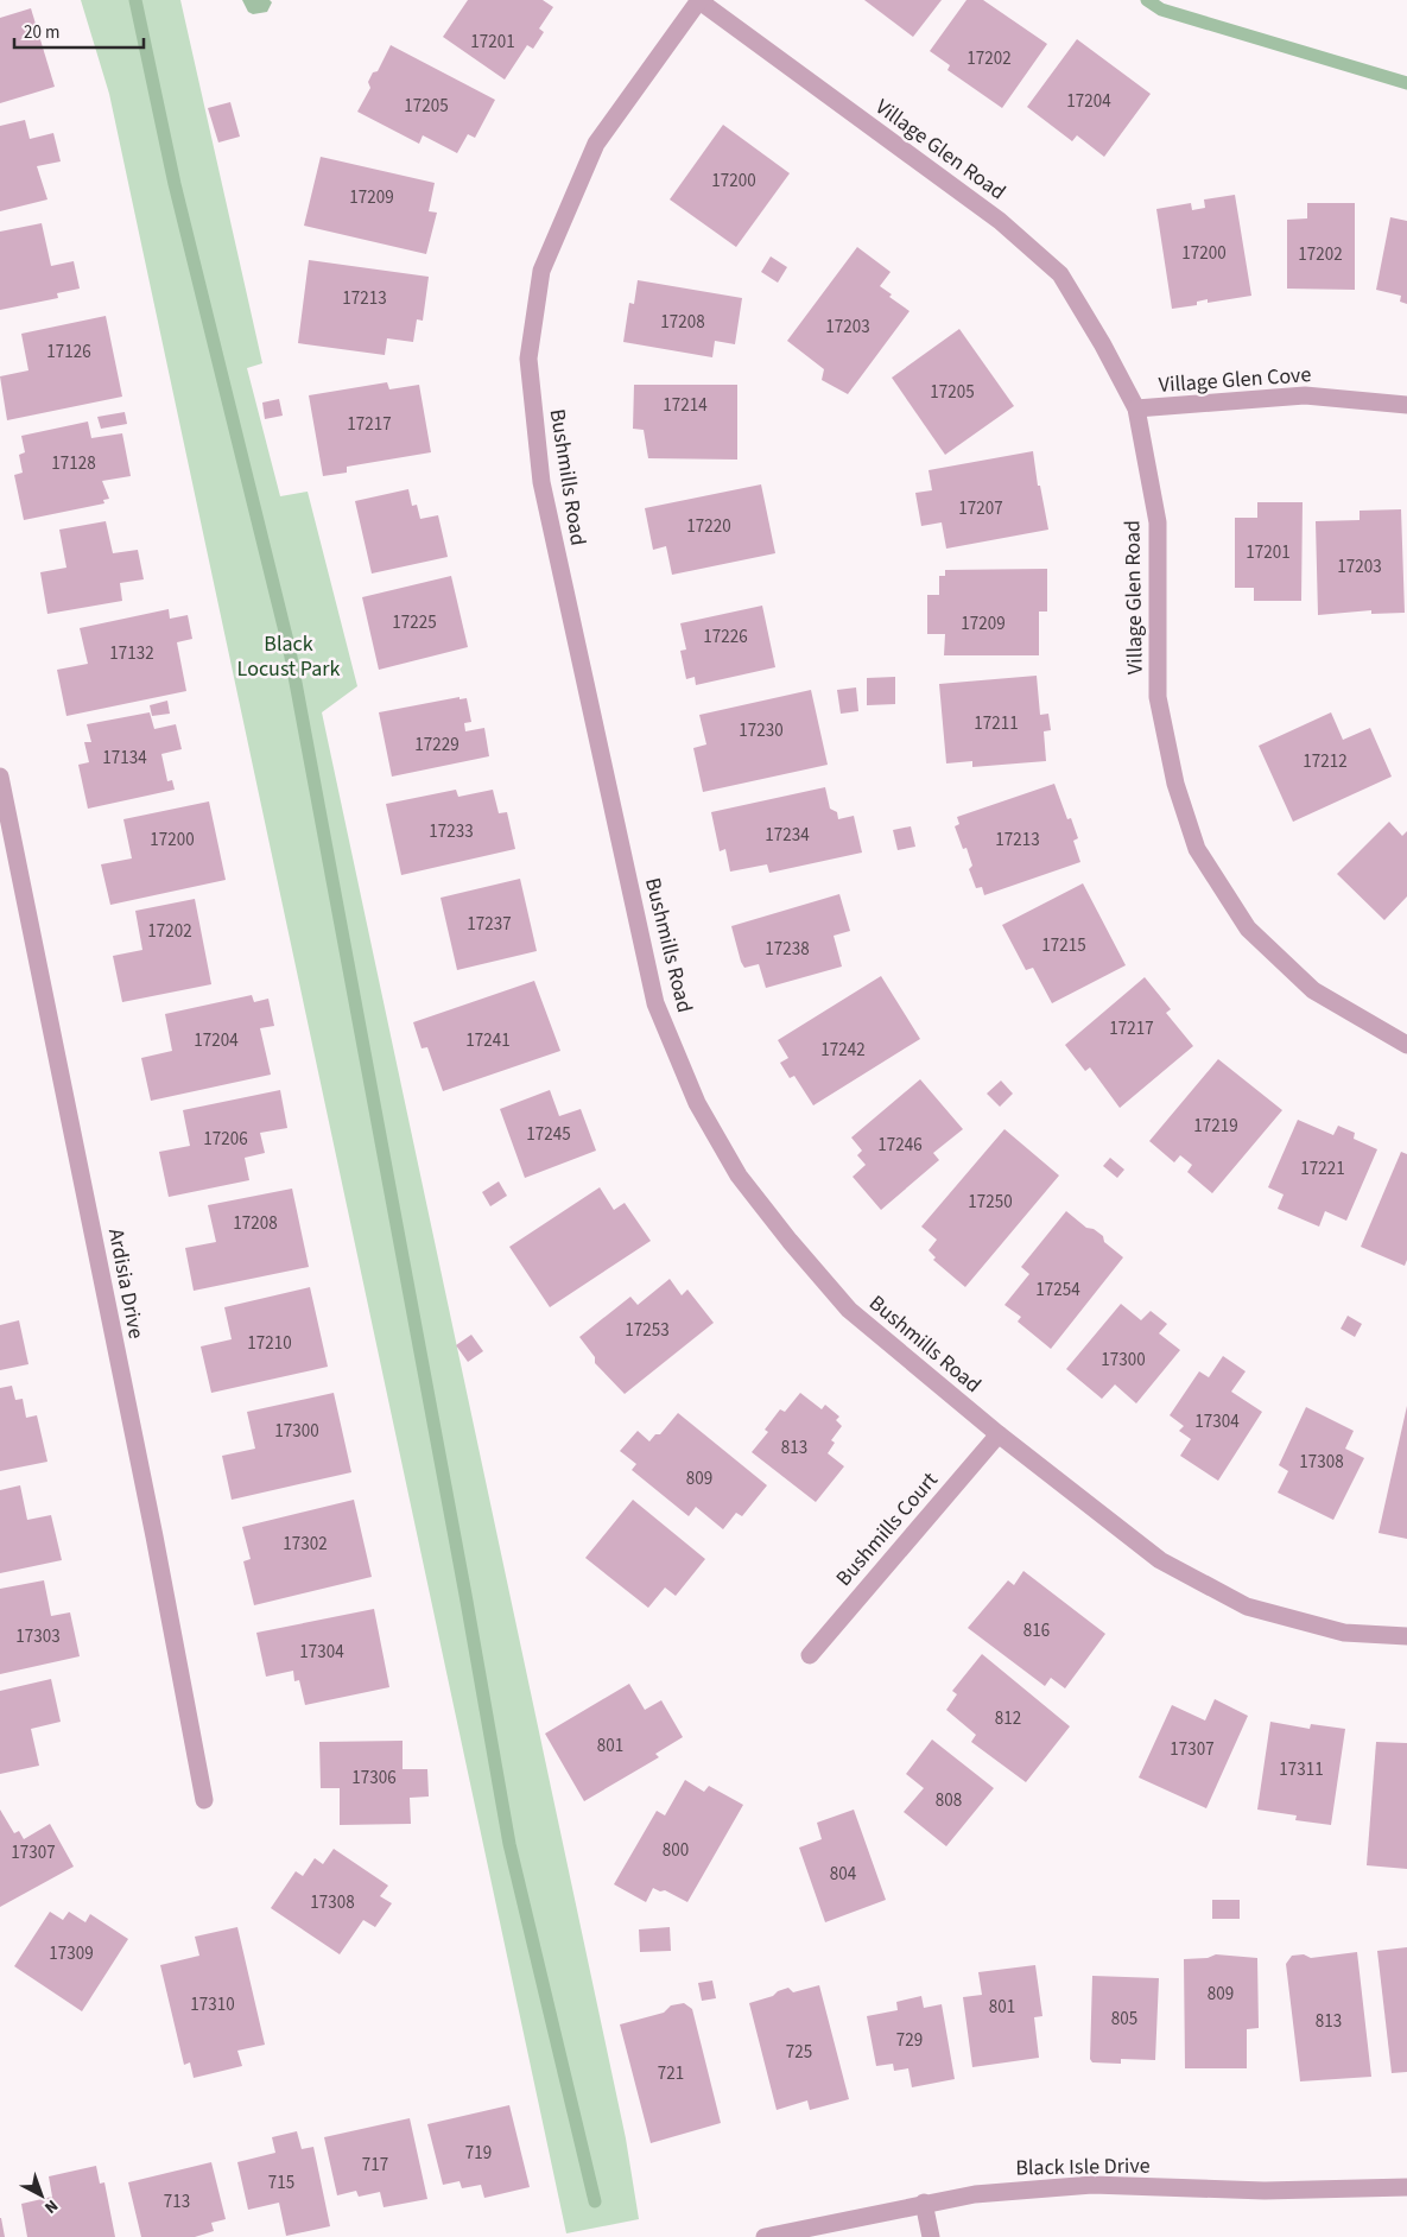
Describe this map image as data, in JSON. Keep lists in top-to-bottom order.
{
  "streets": {
    "street": [
      "Village Glen Road",
      "Village Glen Cove",
      "Bushmills Road",
      "Ardisia Drive",
      "Bushmills Court",
      "Black Isle Drive"
    ]
  },
  "crossings": [
    ["Village Glen Road", "Village Glen Cove"],
    ["Village Glen Road", "Bushmills Road"],
    ["Bushmills Road", "Bushmills Court"]
  ],
  "parks": ["Black Locust Park"],
  "house_numbers": [
    "17201",
    "17202",
    "17204",
    "17205",
    "17200",
    "17209",
    "17200",
    "17202",
    "17213",
    "17208",
    "17203",
    "17126",
    "17205",
    "17214",
    "17217",
    "17128",
    "17207",
    "17220",
    "17201",
    "17203",
    "17225",
    "17209",
    "17226",
    "17132",
    "17211",
    "17230",
    "17229",
    "17134",
    "17212",
    "17233",
    "17234",
    "17200",
    "17213",
    "17237",
    "17202",
    "17215",
    "17238",
    "17217",
    "17204",
    "17241",
    "17242",
    "17219",
    "17245",
    "17206",
    "17246",
    "17221",
    "17250",
    "17208",
    "17254",
    "17253",
    "17210",
    "17300",
    "17304",
    "17300",
    "813",
    "17308",
    "809",
    "17302",
    "816",
    "17303",
    "17304",
    "812",
    "801",
    "17307",
    "17311",
    "17306",
    "808",
    "800",
    "17307",
    "804",
    "17308",
    "17309",
    "809",
    "17310",
    "801",
    "805",
    "813",
    "729",
    "725",
    "721",
    "719",
    "717",
    "715",
    "713"
  ],
  "scale_bar": "20 m",
  "north": "bottom right"
}
